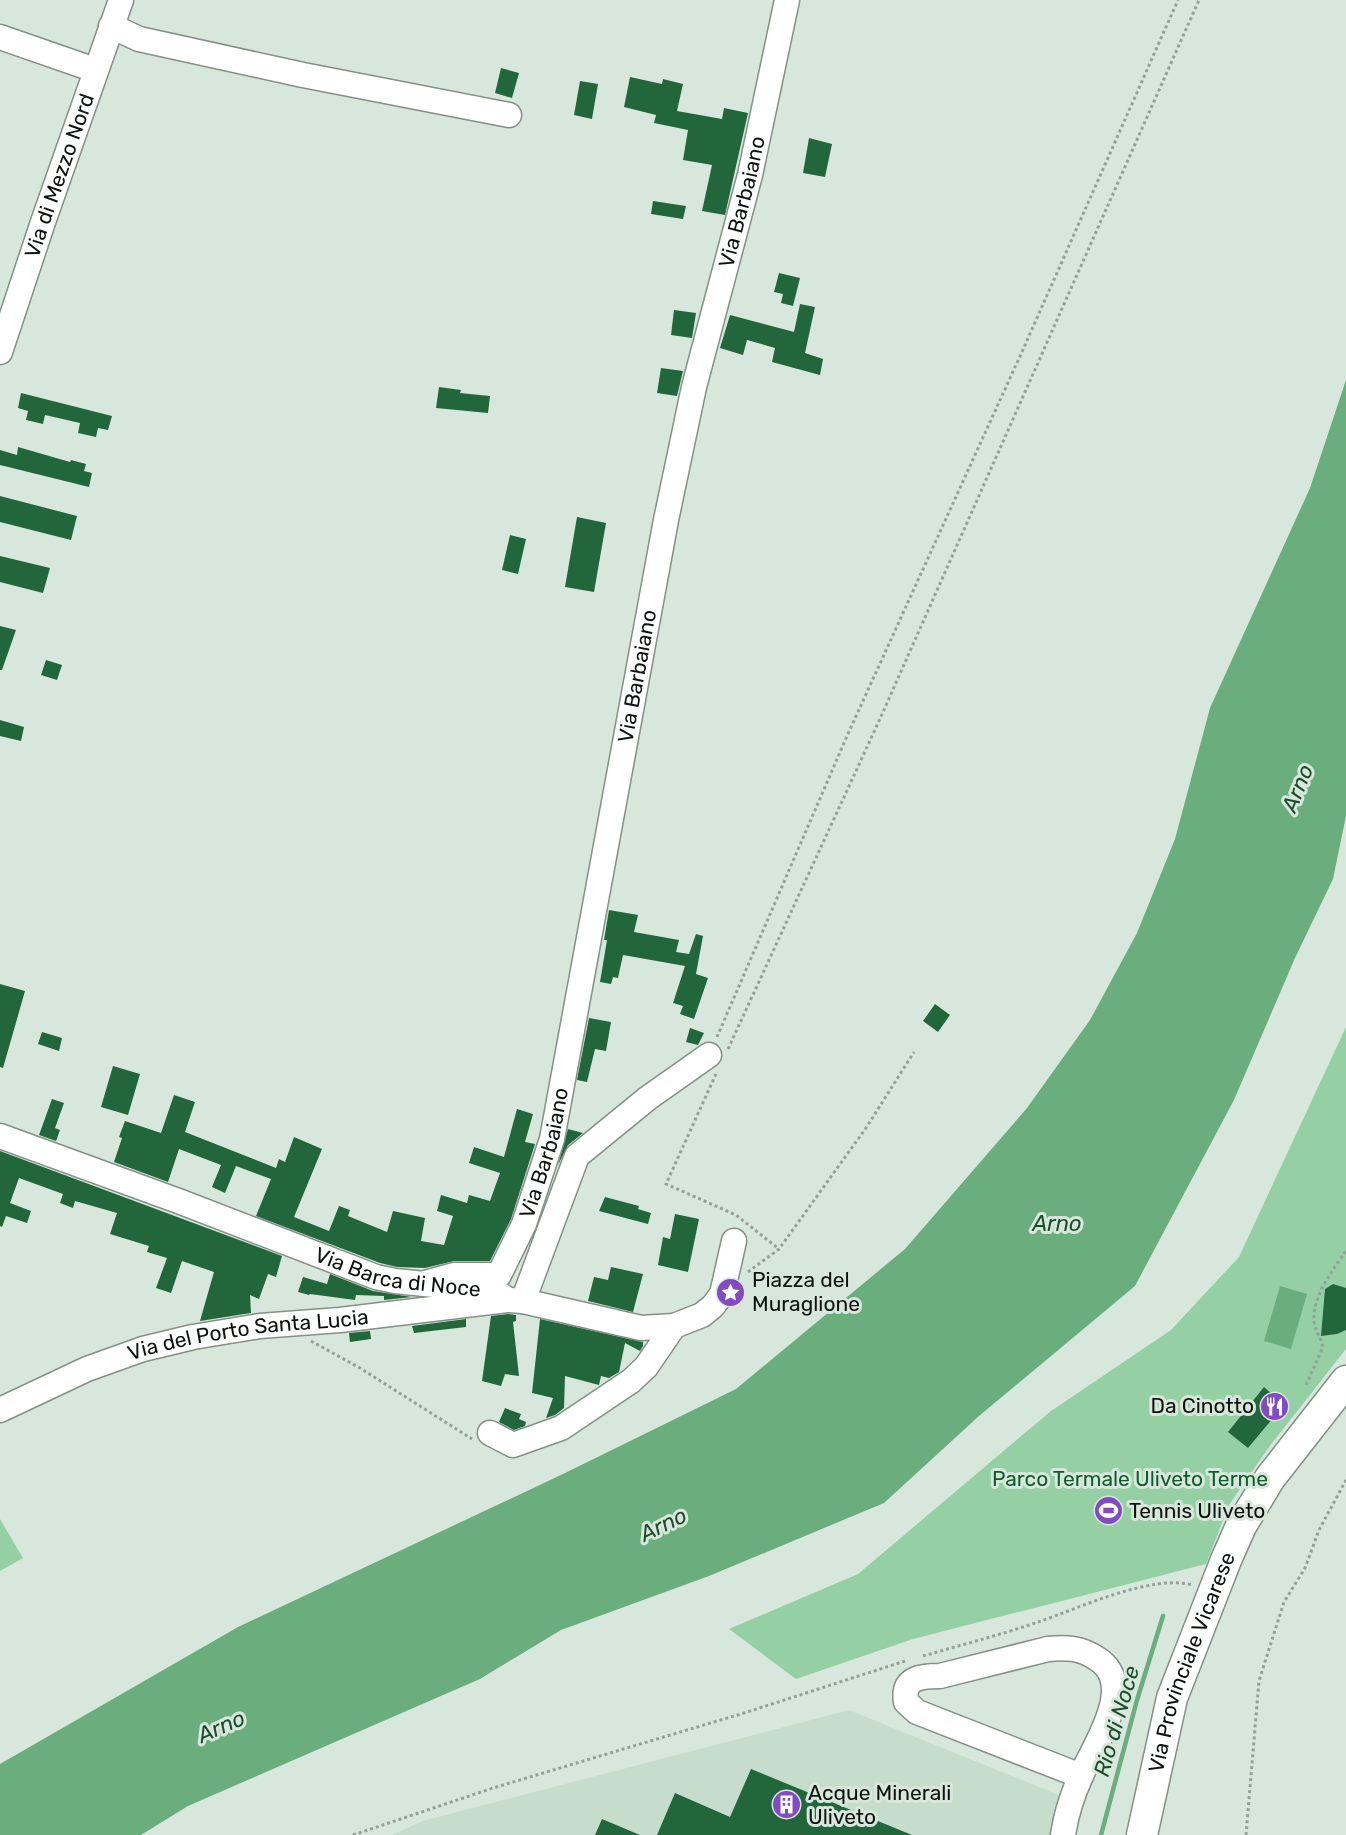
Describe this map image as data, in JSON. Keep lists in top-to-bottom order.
{
  "streets": {
    "main road": ["Via Provinciale Vicarese"],
    "street": [
      "Via di Mezzo Nord",
      "Via Barbaiano",
      "Via Barca di Noce",
      "Via del Porto Santa Lucia"
    ]
  },
  "crossings": [
    ["Via Barbaiano", "Via Barca di Noce"],
    ["Via Barca di Noce", "Via del Porto Santa Lucia"]
  ],
  "water": ["Arno", "Rio di Noce"],
  "parks": ["Parco Termale Uliveto Terme"],
  "places": {
    "place": ["Piazza del Muraglione"],
    "restaurant": ["Da Cinotto"],
    "sports": ["Tennis Uliveto"],
    "building": ["Acque Minerali Uliveto"]
  }
}
